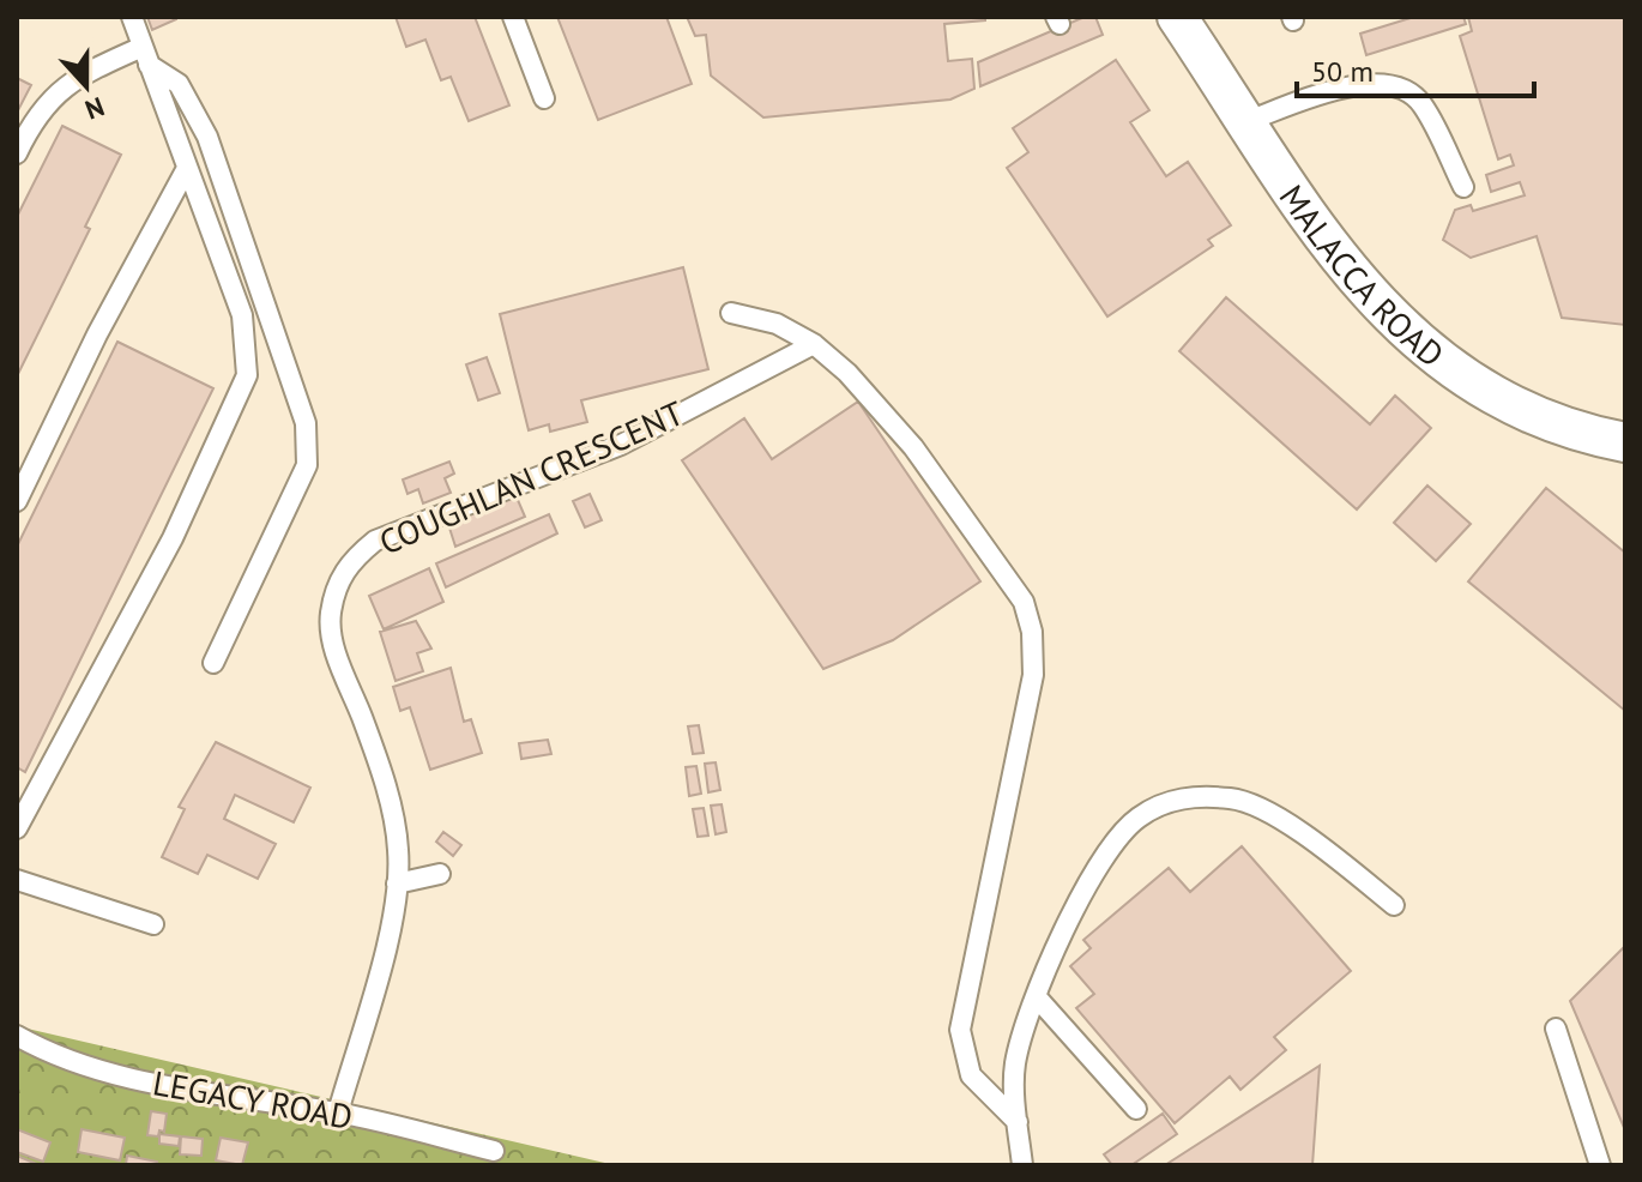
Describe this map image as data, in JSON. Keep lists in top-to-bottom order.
{
  "streets": {
    "street": ["MALACCA ROAD"],
    "lane": ["COUGHLAN CRESCENT", "LEGACY ROAD"]
  },
  "crossings": [
    ["COUGHLAN CRESCENT", "LEGACY ROAD"]
  ],
  "scale_bar": "50 m",
  "north": "bottom"
}
